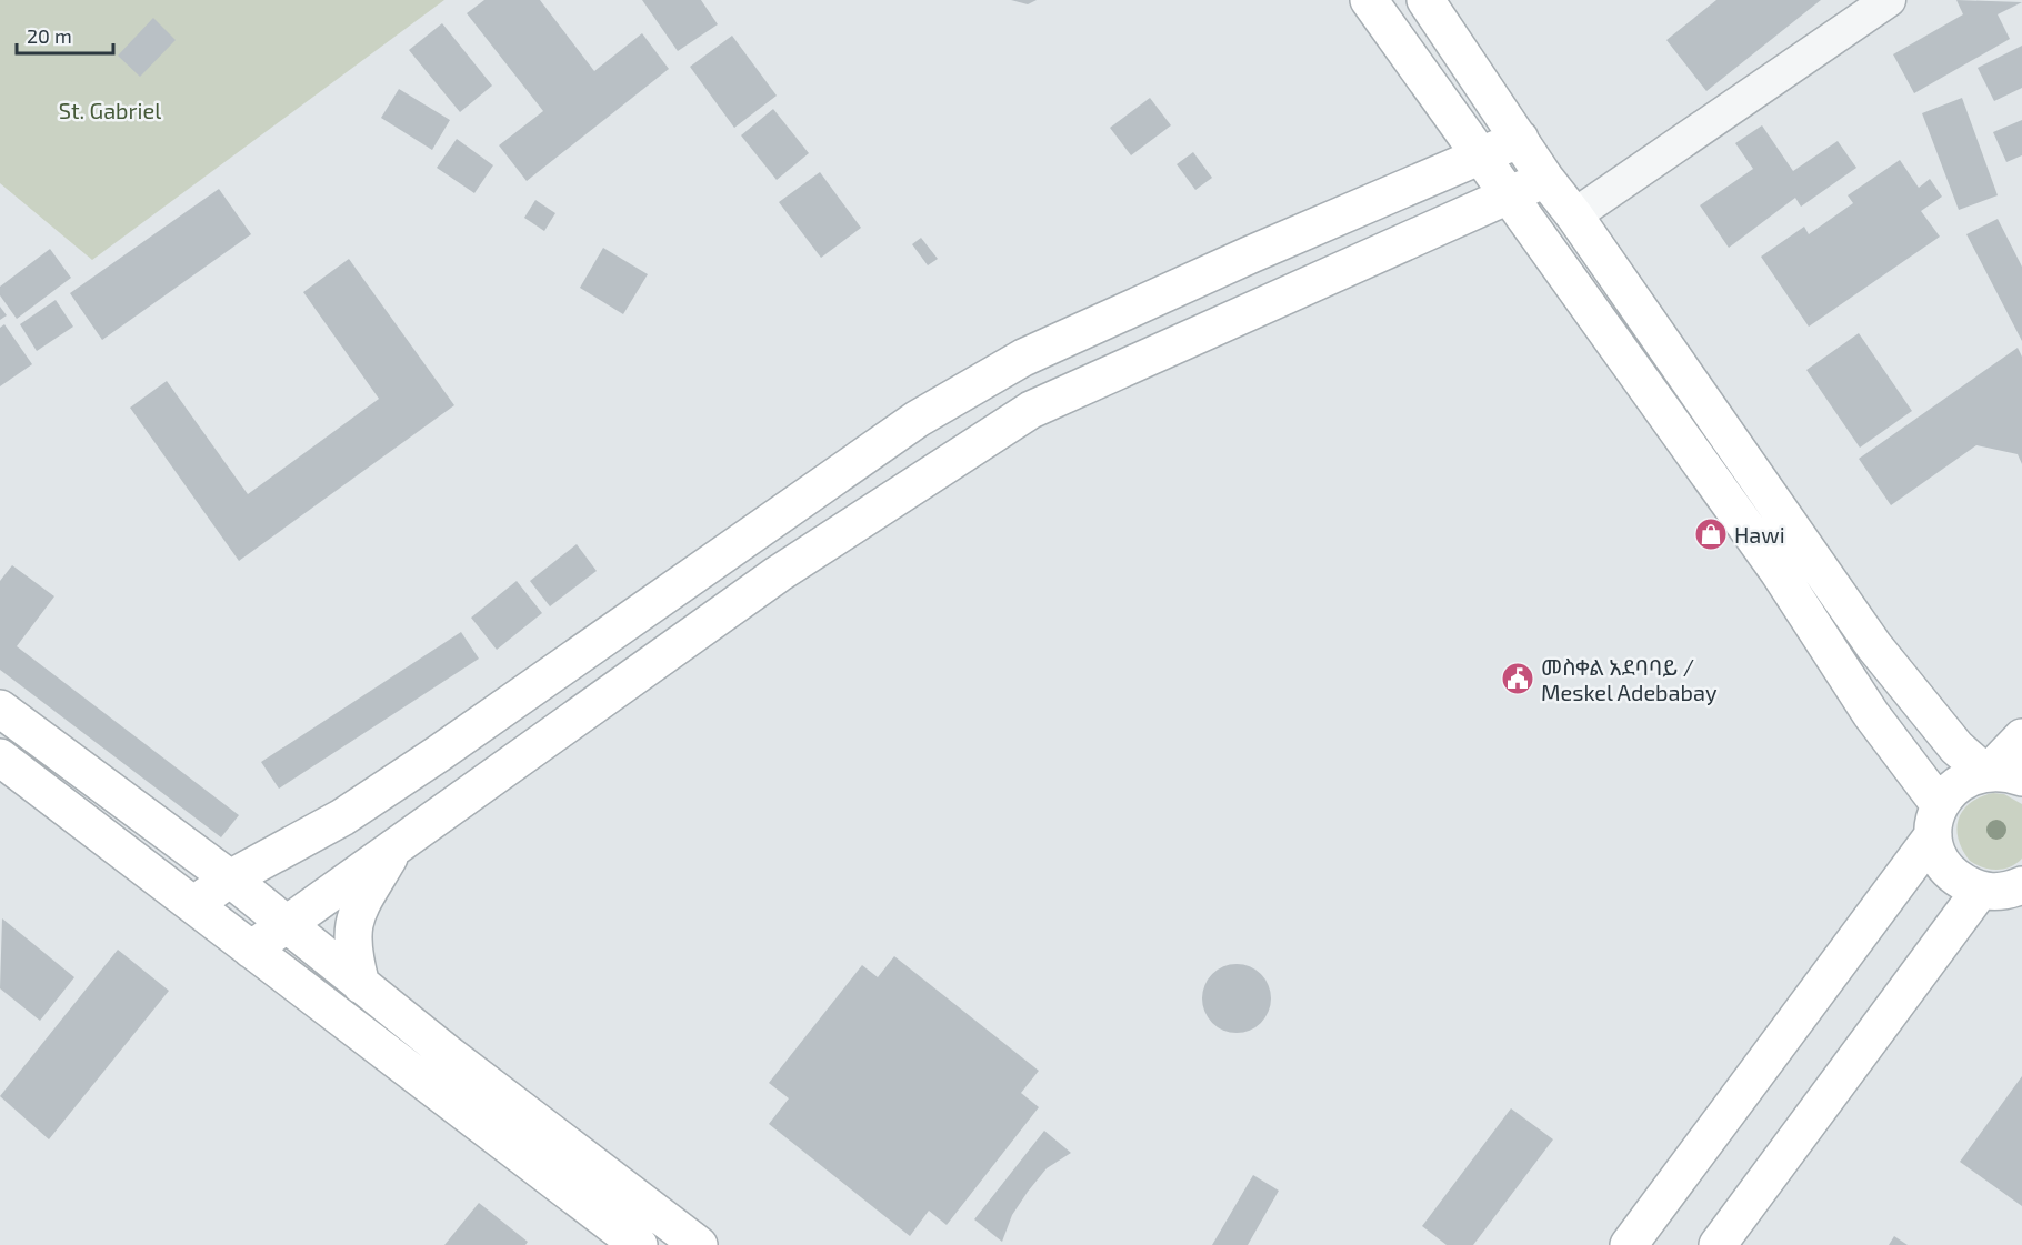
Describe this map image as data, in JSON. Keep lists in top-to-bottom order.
{
  "parks": ["St. Gabriel"],
  "places": {
    "shop": ["Hawi"],
    "public building": ["መስቀል አደባባይ / Meskel Adebabay"]
  },
  "scale_bar": "20 m"
}
